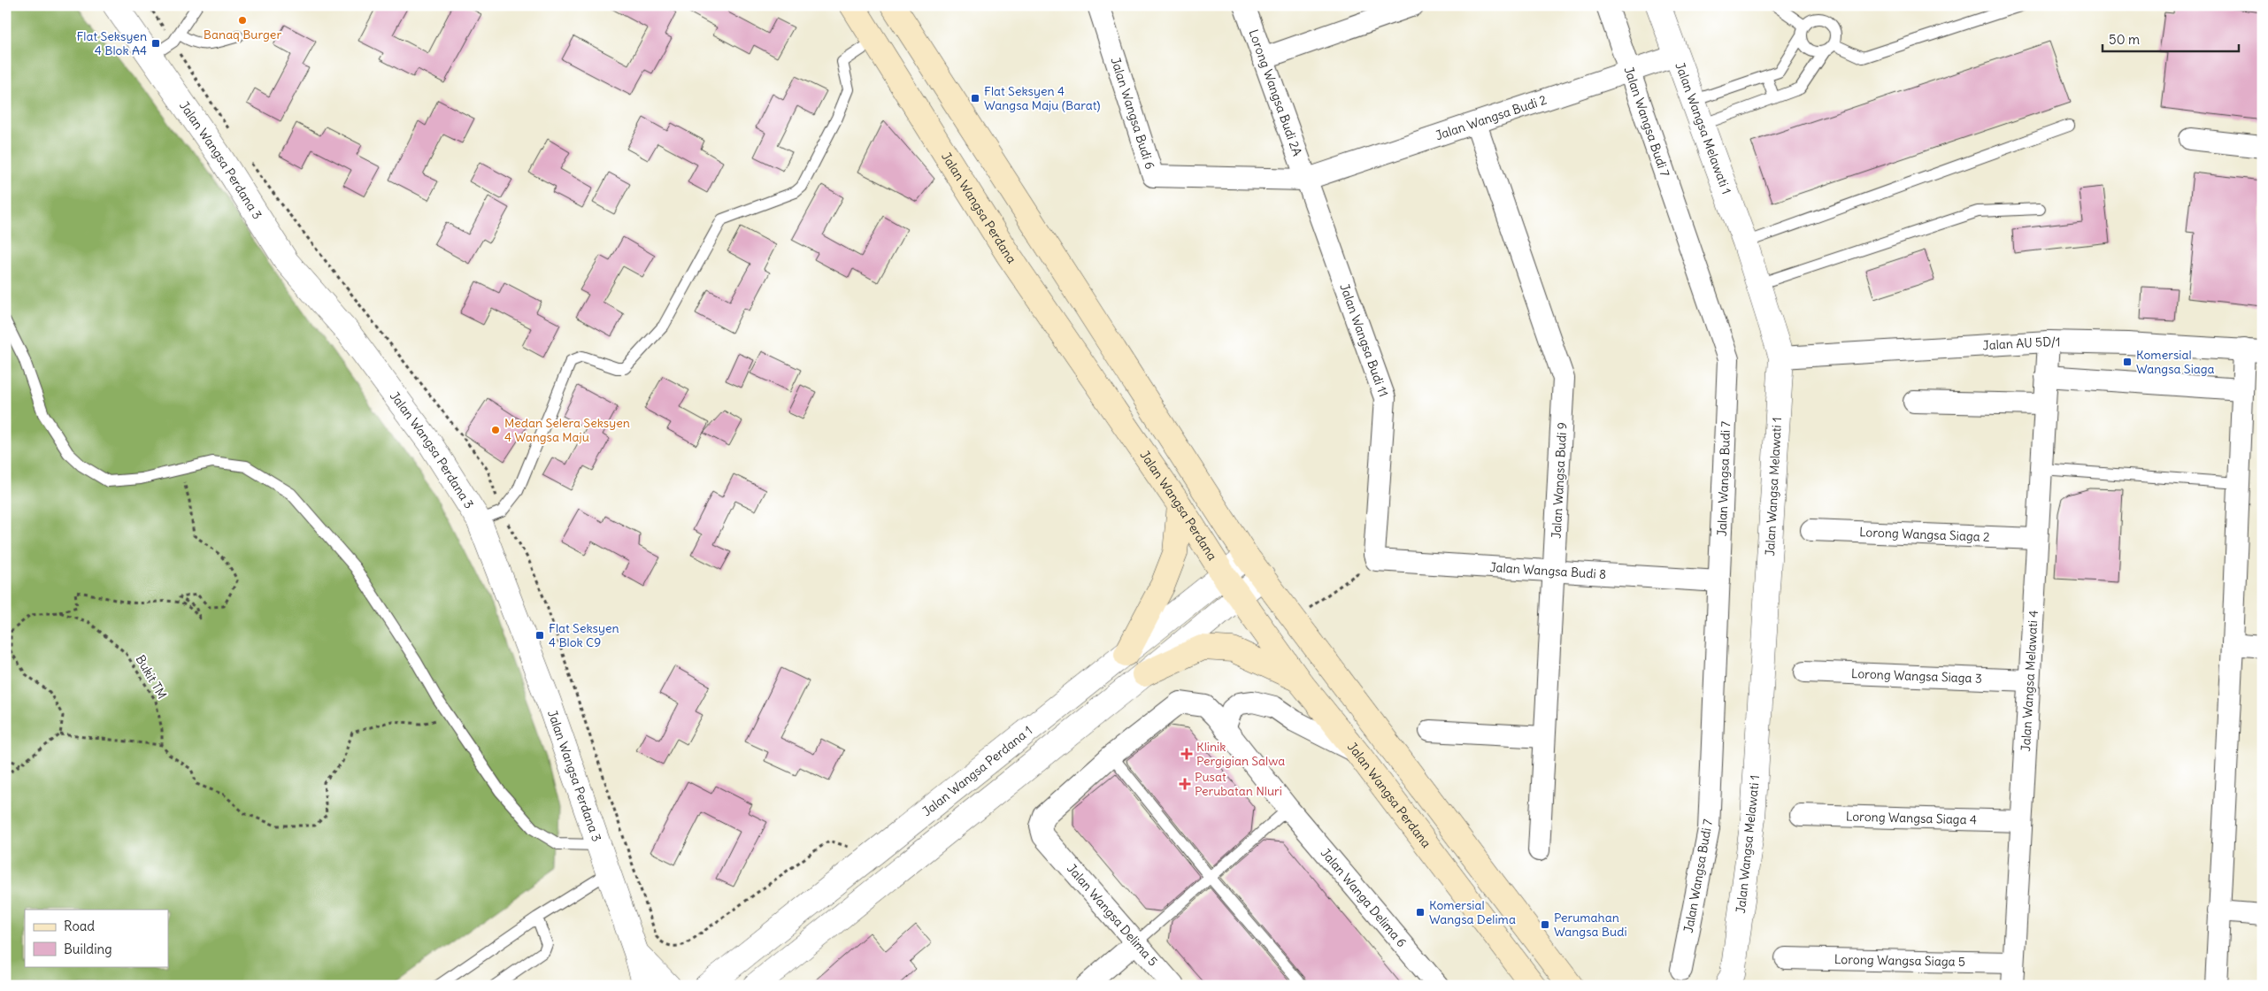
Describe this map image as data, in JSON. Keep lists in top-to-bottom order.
{
  "streets": {
    "main road": ["Jalan Wangsa Perdana"],
    "street": [
      "Lorong Wangsa Budi 2A",
      "Jalan Wangsa Budi 6",
      "Jalan Wangsa Budi 2",
      "Jalan Wangsa Budi 7",
      "Jalan Wangsa Melawati 1",
      "Jalan Wangsa Perdana 3",
      "Jalan Wangsa Budi 11",
      "Jalan AU 5D/1",
      "Jalan Wangsa Budi 9",
      "Lorong Wangsa Siaga 2",
      "Jalan Wangsa Budi 8",
      "Lorong Wangsa Siaga 3",
      "Jalan Wangsa Melawati 4",
      "Jalan Wangsa Perdana 1",
      "Lorong Wangsa Siaga 4",
      "Jalan Wanga Delima 6",
      "Jalan Wangsa Delima 5",
      "Lorong Wangsa Siaga 5"
    ],
    "path": ["Bukit TM"]
  },
  "crossings": [
    ["Lorong Wangsa Budi 2A", "Jalan Wangsa Budi 6"],
    ["Lorong Wangsa Budi 2A", "Jalan Wangsa Budi 2"],
    ["Lorong Wangsa Budi 2A", "Jalan Wangsa Budi 11"],
    ["Jalan Wangsa Budi 6", "Jalan Wangsa Budi 2"],
    ["Jalan Wangsa Budi 6", "Jalan Wangsa Budi 11"],
    ["Jalan Wangsa Budi 2", "Jalan Wangsa Budi 7"],
    ["Jalan Wangsa Budi 2", "Jalan Wangsa Melawati 1"],
    ["Jalan Wangsa Budi 2", "Jalan Wangsa Budi 11"],
    ["Jalan Wangsa Budi 2", "Jalan Wangsa Budi 9"],
    ["Jalan Wangsa Budi 7", "Jalan Wangsa Budi 8"],
    ["Jalan Wangsa Melawati 1", "Jalan AU 5D/1"],
    ["Jalan Wangsa Perdana", "Jalan Wangsa Perdana 1"],
    ["Jalan Wangsa Budi 11", "Jalan Wangsa Budi 8"],
    ["Jalan AU 5D/1", "Jalan Wangsa Melawati 4"],
    ["Jalan Wangsa Budi 9", "Jalan Wangsa Budi 8"],
    ["Lorong Wangsa Siaga 2", "Jalan Wangsa Melawati 4"],
    ["Lorong Wangsa Siaga 3", "Jalan Wangsa Melawati 4"],
    ["Jalan Wangsa Melawati 4", "Lorong Wangsa Siaga 4"],
    ["Jalan Wangsa Melawati 4", "Lorong Wangsa Siaga 5"],
    ["Jalan Wanga Delima 6", "Jalan Wangsa Delima 5"]
  ],
  "places": {
    "other": ["Banaq Burger", "Medan Selera Seksyen 4 Wangsa Maju"],
    "transit": [
      "Flat Seksyen 4 Blok A4",
      "Flat Seksyen 4 Wangsa Maju (Barat)",
      "Komersial Wangsa Siaga",
      "Flat Seksyen 4 Blok C9",
      "Komersial Wangsa Delima",
      "Perumahan Wangsa Budi"
    ],
    "health": ["Klinik Pergigian Salwa", "Pusat Perubatan Nluri"]
  },
  "legend": ["Road", "Building"],
  "scale_bar": "50 m"
}
